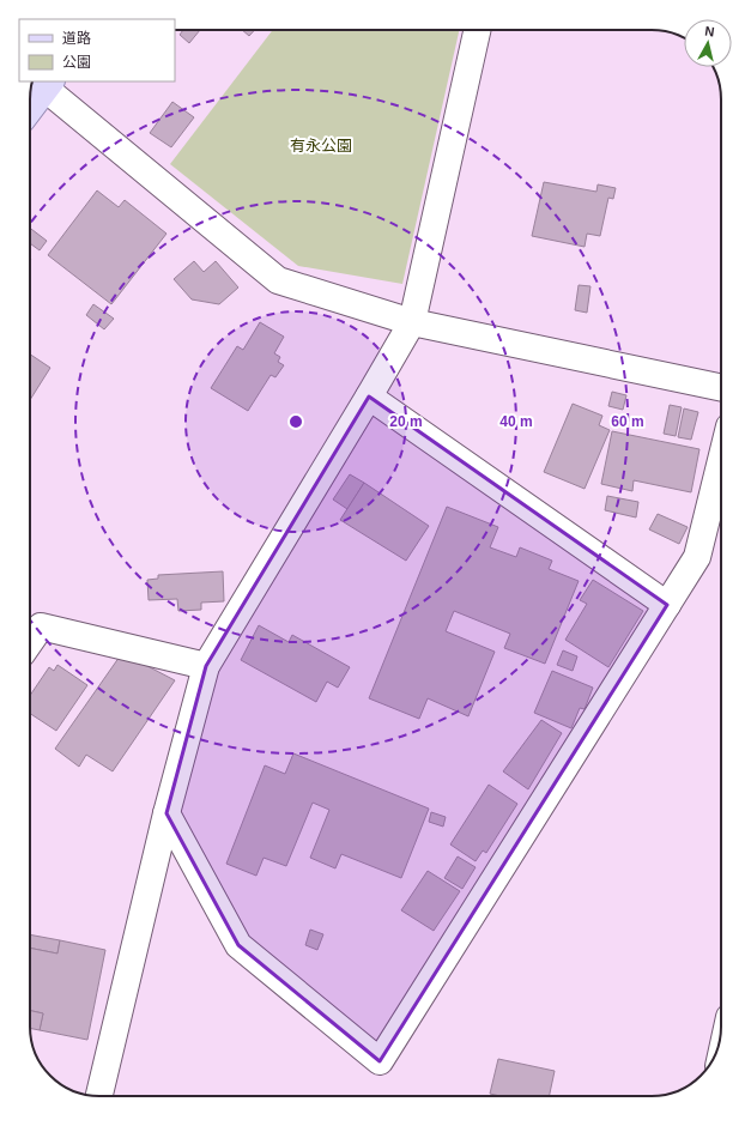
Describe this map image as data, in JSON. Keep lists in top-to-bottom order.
{
  "parks": ["有永公園"],
  "legend": ["道路", "公園"],
  "north": "top",
  "rings": ["20 m", "40 m", "60 m"]
}
